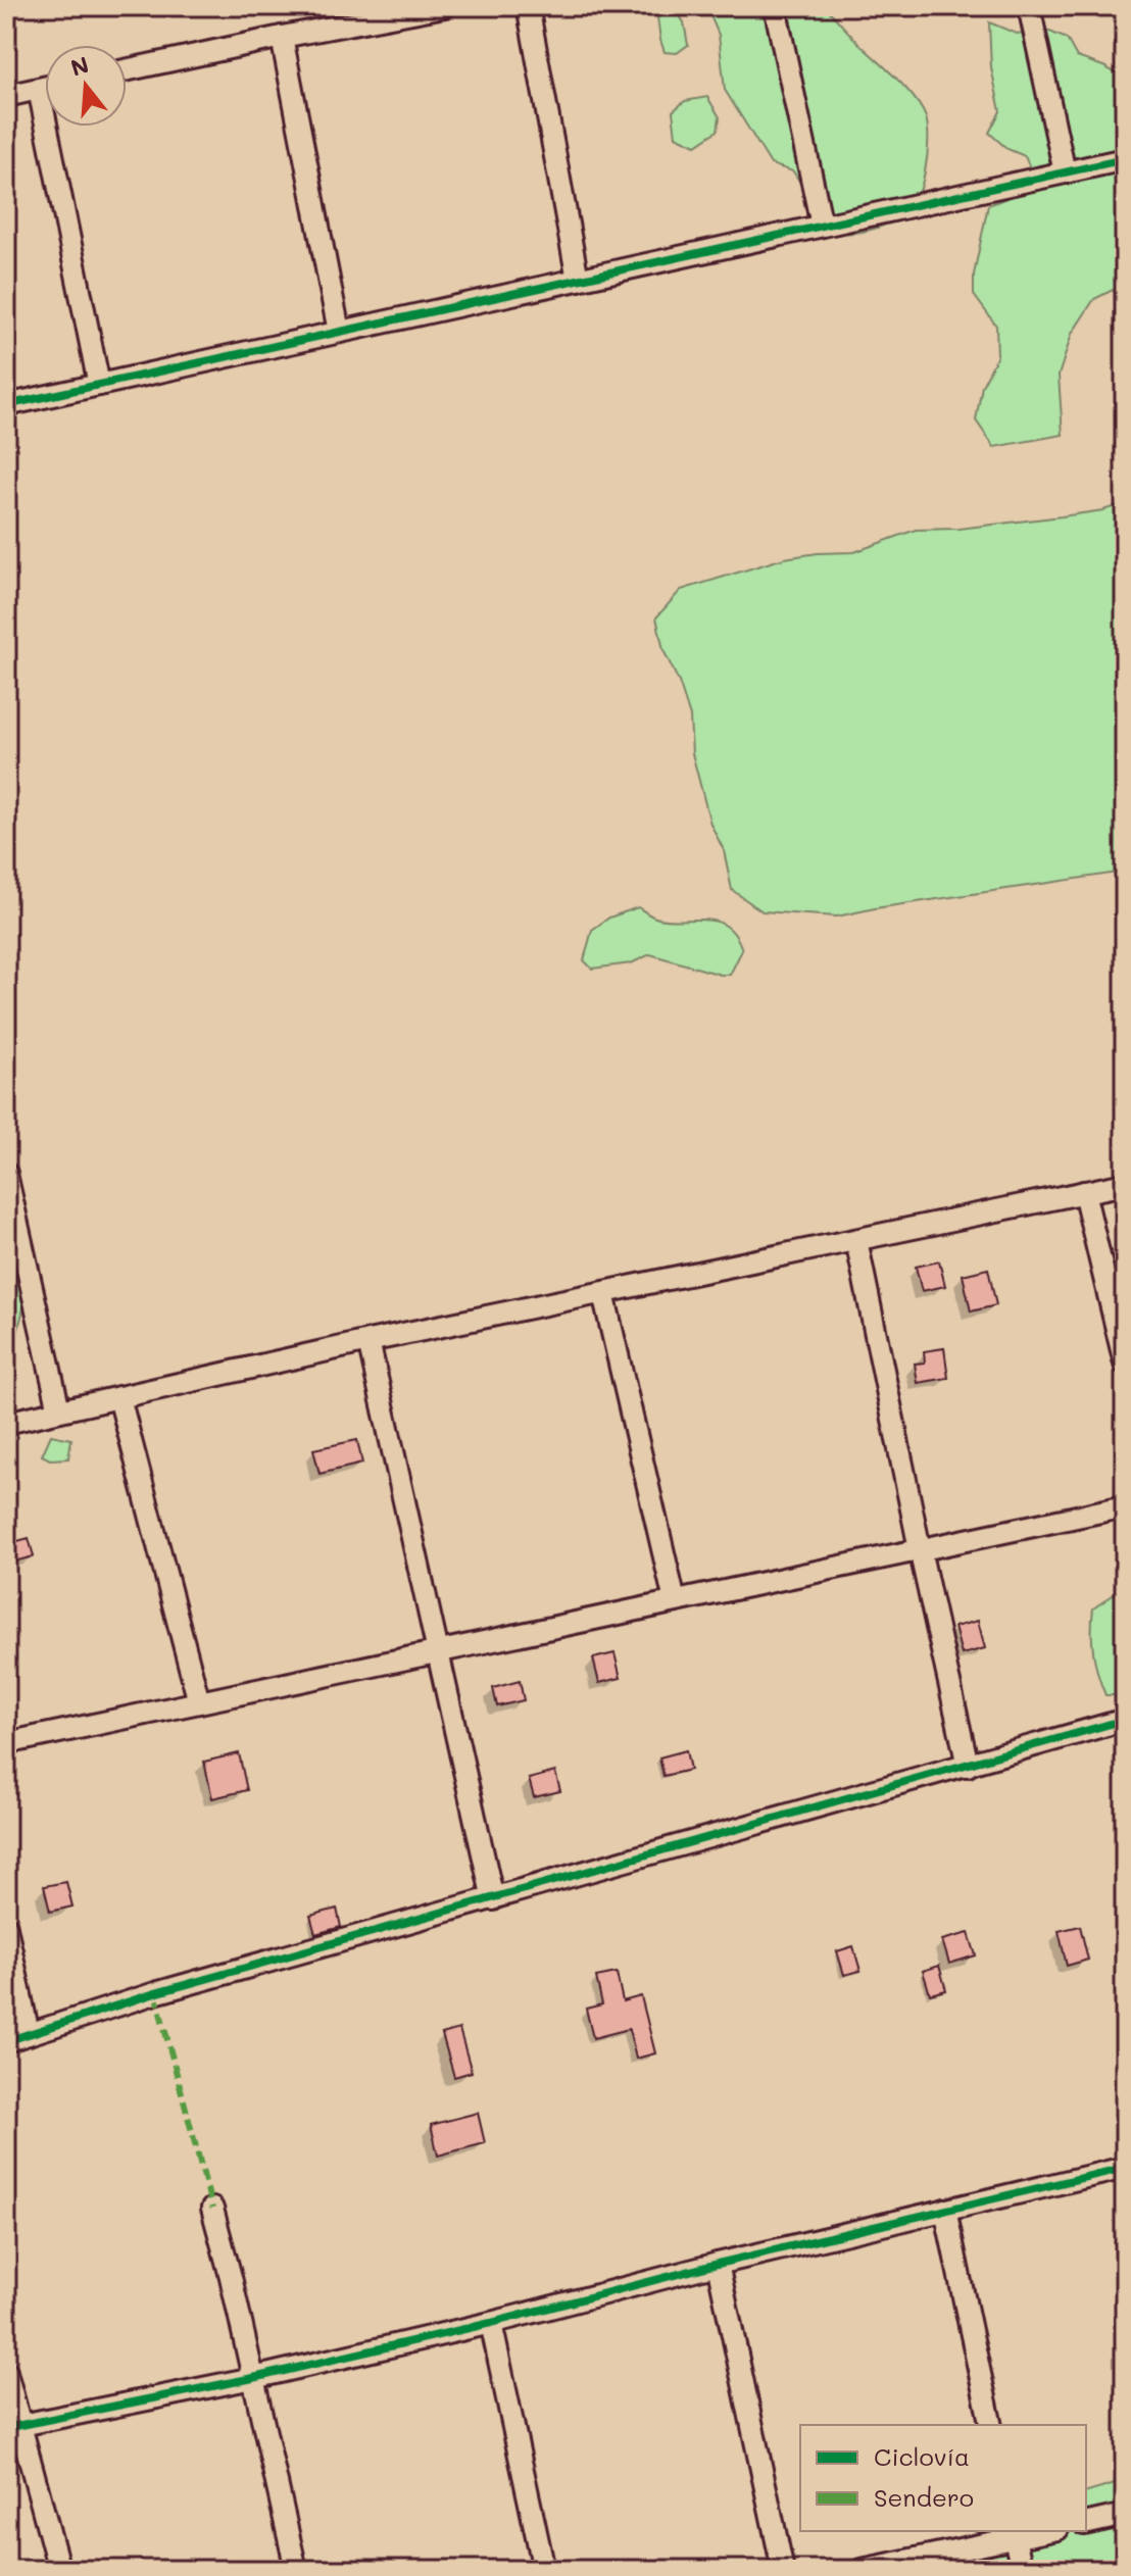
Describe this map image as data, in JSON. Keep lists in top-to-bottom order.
{
  "legend": ["Ciclovía", "Sendero"],
  "north": "top"
}
